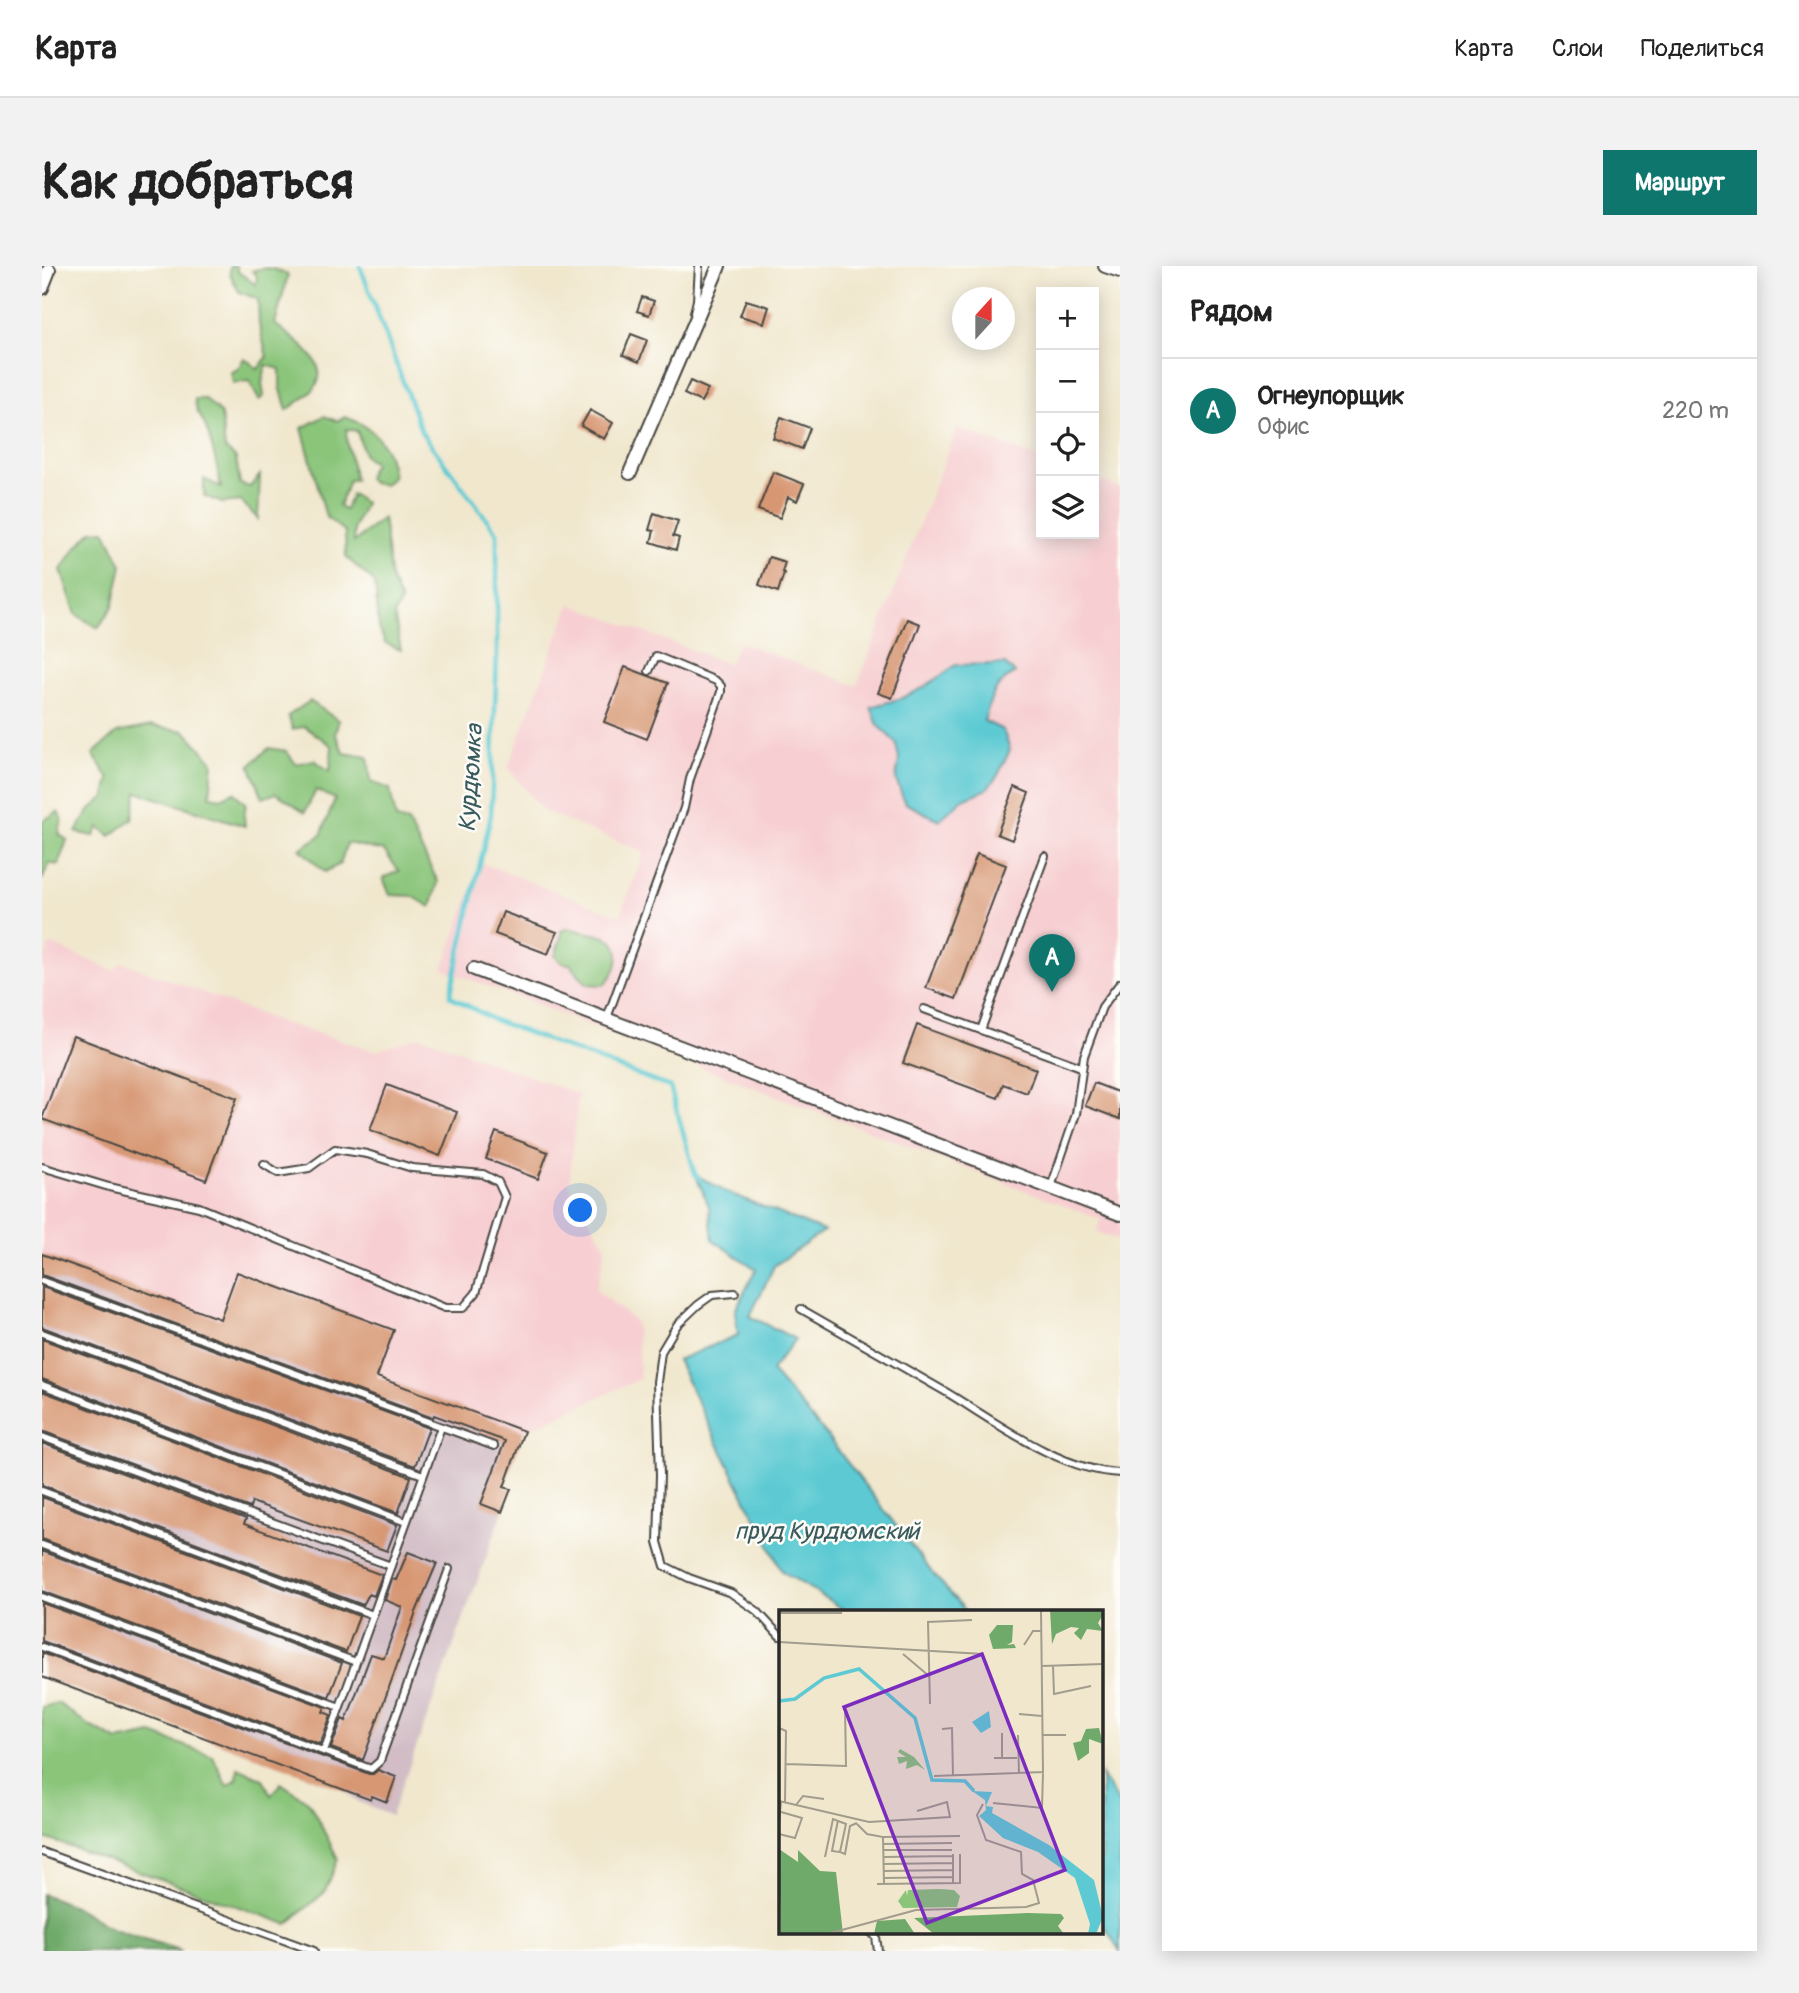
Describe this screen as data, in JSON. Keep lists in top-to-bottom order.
{
  "water": ["Курдюмка", "пруд Курдюмский"],
  "north": "top",
  "page": {
    "header": "Карта",
    "nav": ["Карта", "Слои", "Поделиться"],
    "buttons": "Маршрут",
    "title": "Как добраться",
    "heading": "Рядом",
    "map_buttons": ["+", "−"],
    "list": [
      {
        "mark": "A",
        "name": "Огнеупорщик",
        "note": "Офис",
        "value": "220 m"
      }
    ],
    "pins": "A"
  }
}
